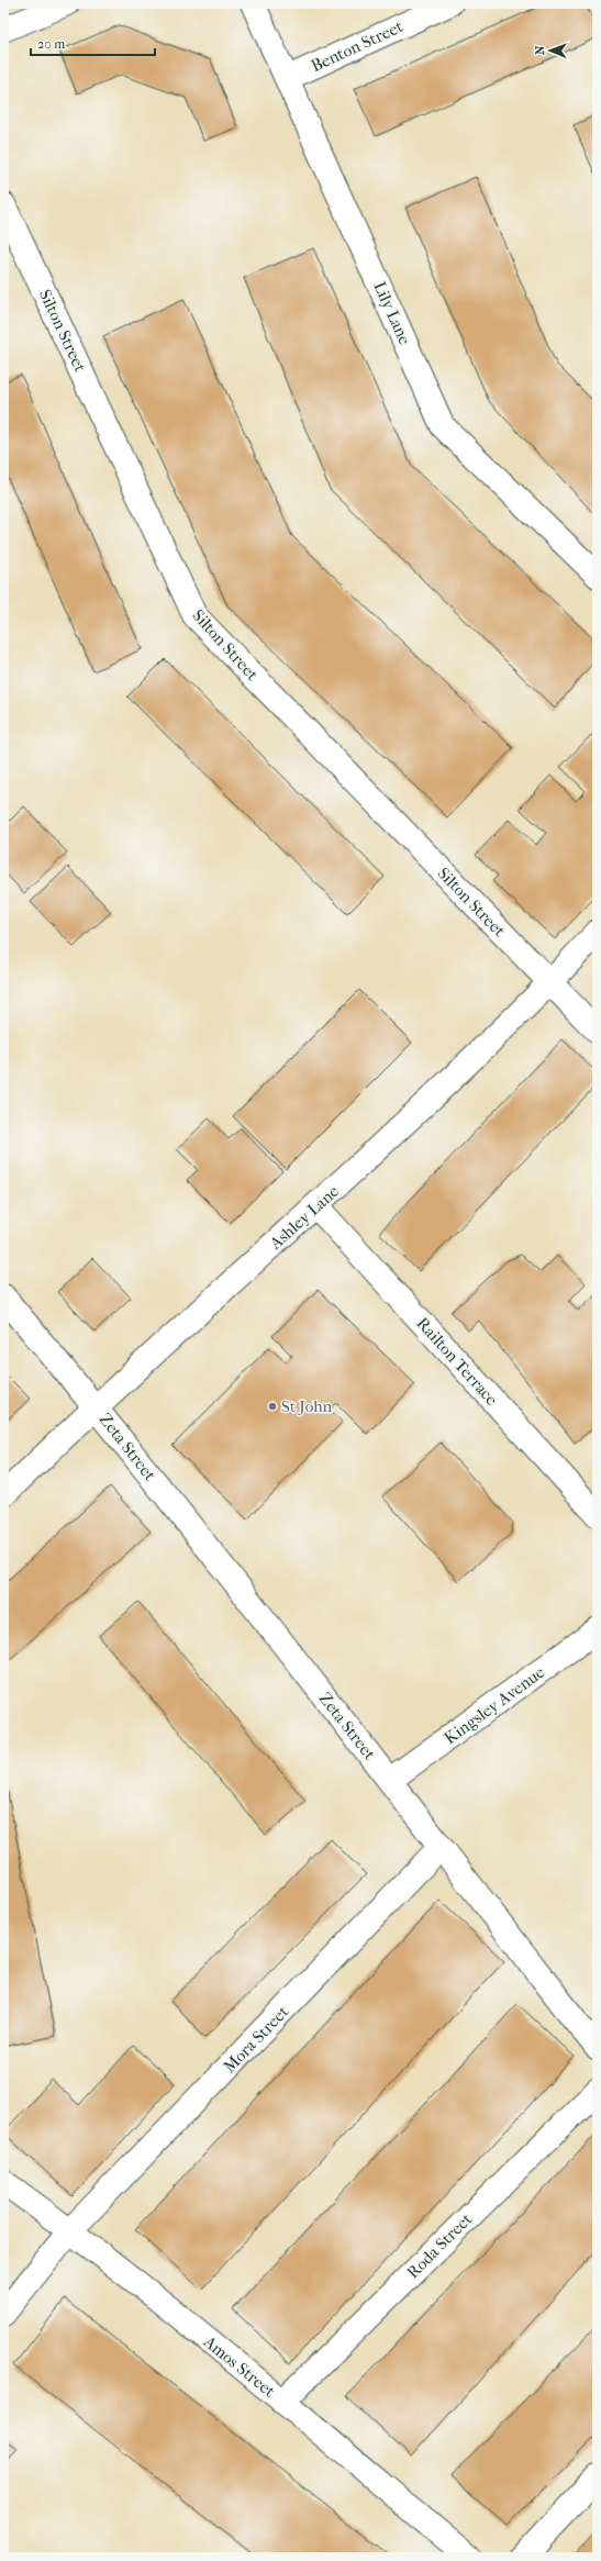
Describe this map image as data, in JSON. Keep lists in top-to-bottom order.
{
  "streets": {
    "street": [
      "Benton Street",
      "Lily Lane",
      "Silton Street",
      "Ashley Lane",
      "Railton Terrace",
      "Zeta Street",
      "Kingsley Avenue",
      "Mora Street",
      "Roda Street",
      "Amos Street"
    ]
  },
  "crossings": [
    ["Benton Street", "Lily Lane"],
    ["Silton Street", "Ashley Lane"],
    ["Ashley Lane", "Railton Terrace"],
    ["Ashley Lane", "Zeta Street"],
    ["Zeta Street", "Kingsley Avenue"],
    ["Zeta Street", "Mora Street"],
    ["Mora Street", "Amos Street"],
    ["Roda Street", "Amos Street"]
  ],
  "places": ["St John"],
  "scale_bar": "20 m",
  "north": "left"
}
